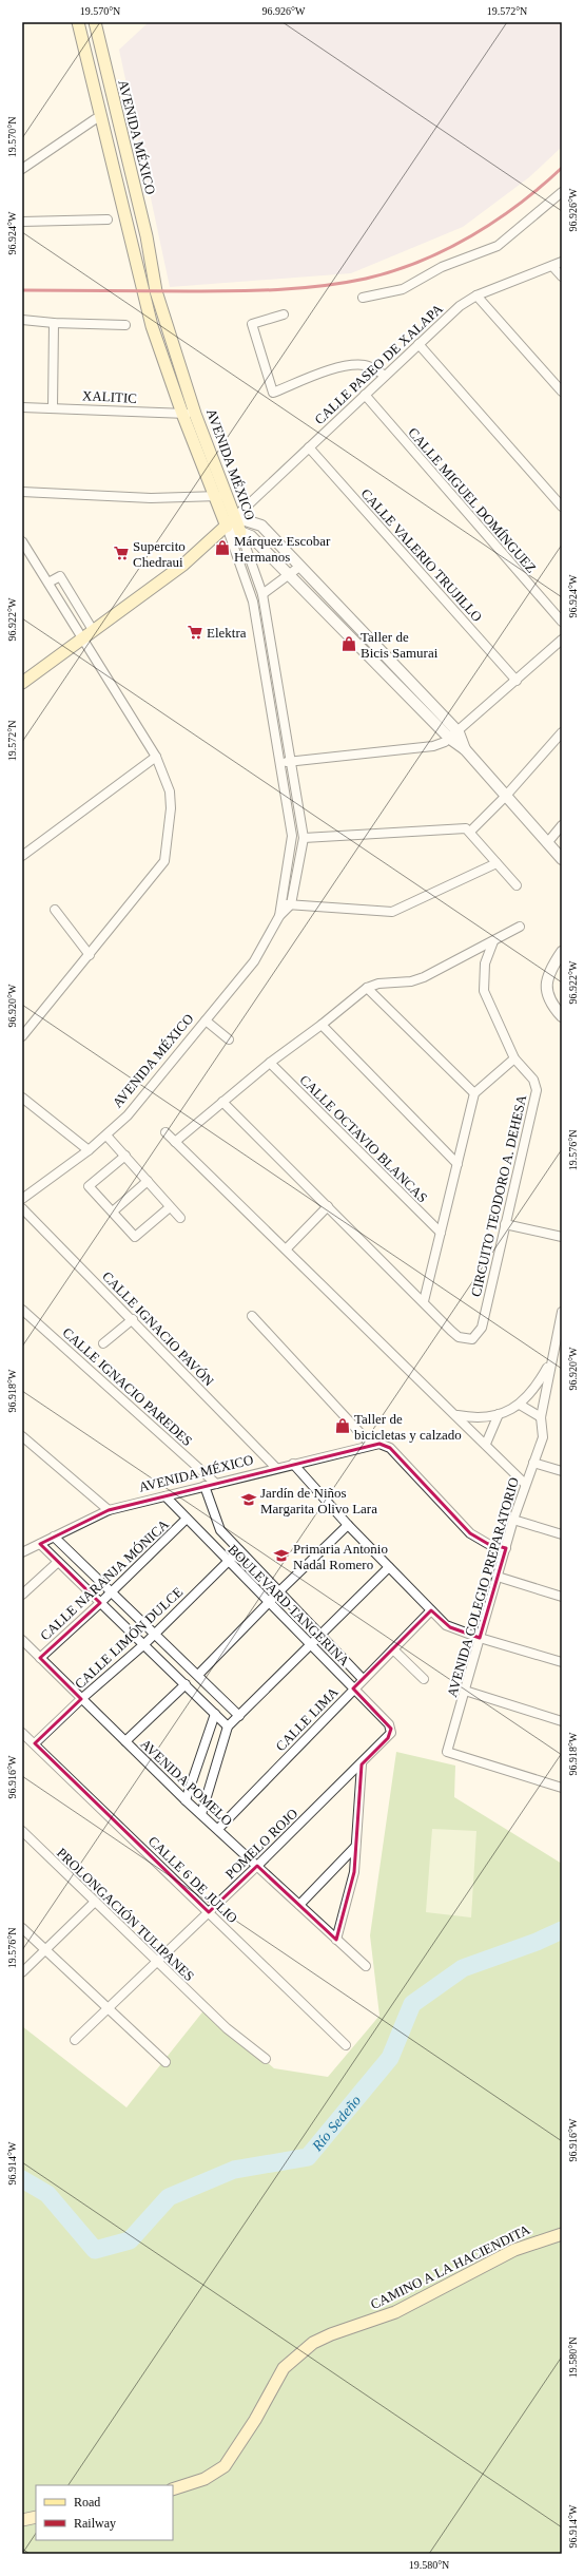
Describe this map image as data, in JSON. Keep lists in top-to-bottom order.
{
  "streets": {
    "main road": ["AVENIDA MÉXICO", "CAMINO A LA HACIENDITA"],
    "street": [
      "CALLE PASEO DE XALAPA",
      "XALITIC",
      "CALLE MIGUEL DOMÍNGUEZ",
      "CALLE VALERIO TRUJILLO",
      "CALLE OCTAVIO BLANCAS",
      "CIRCUITO TEODORO A. DEHESA",
      "CALLE IGNACIO PAVÓN",
      "CALLE IGNACIO PAREDES",
      "CALLE NARANJA MÓNICA",
      "AVENIDA COLEGIO PREPARATORIO",
      "BOULEVARD TANGERINA",
      "CALLE LIMÓN DULCE",
      "CALLE LIMA",
      "AVENIDA POMELO",
      "POMELO ROJO",
      "CALLE 6 DE JULIO",
      "PROLONGACIÓN TULIPANES"
    ]
  },
  "crossings": [
    ["AVENIDA MÉXICO", "CALLE PASEO DE XALAPA"],
    ["AVENIDA MÉXICO", "XALITIC"],
    ["AVENIDA MÉXICO", "CALLE IGNACIO PAVÓN"],
    ["AVENIDA MÉXICO", "CALLE IGNACIO PAREDES"],
    ["AVENIDA MÉXICO", "AVENIDA COLEGIO PREPARATORIO"],
    ["AVENIDA MÉXICO", "BOULEVARD TANGERINA"],
    ["CALLE PASEO DE XALAPA", "CALLE MIGUEL DOMÍNGUEZ"],
    ["CALLE PASEO DE XALAPA", "CALLE VALERIO TRUJILLO"],
    ["CALLE NARANJA MÓNICA", "BOULEVARD TANGERINA"],
    ["CALLE NARANJA MÓNICA", "AVENIDA POMELO"],
    ["BOULEVARD TANGERINA", "CALLE LIMÓN DULCE"],
    ["BOULEVARD TANGERINA", "CALLE LIMA"],
    ["BOULEVARD TANGERINA", "POMELO ROJO"],
    ["CALLE LIMÓN DULCE", "AVENIDA POMELO"],
    ["CALLE LIMÓN DULCE", "CALLE 6 DE JULIO"],
    ["CALLE LIMA", "AVENIDA POMELO"],
    ["AVENIDA POMELO", "POMELO ROJO"],
    ["POMELO ROJO", "CALLE 6 DE JULIO"],
    ["POMELO ROJO", "PROLONGACIÓN TULIPANES"]
  ],
  "water": ["Río Sedeño"],
  "places": {
    "shop": ["Márquez Escobar Hermanos", "Taller de Bicis Samurai", "Taller de bicicletas y calzado"],
    "supermarket": ["Supercito Chedraui", "Elektra"],
    "school or university": ["Jardín de Niños Margarita Olivo Lara", "Primaria Antonio Nadal Romero"]
  },
  "legend": ["Road", "Railway"],
  "coordinates": [
    "19.570°N",
    "96.926°W",
    "19.572°N",
    "96.924°W",
    "96.922°W",
    "96.920°W",
    "19.576°N",
    "96.918°W",
    "96.916°W",
    "96.914°W",
    "19.580°N"
  ]
}
